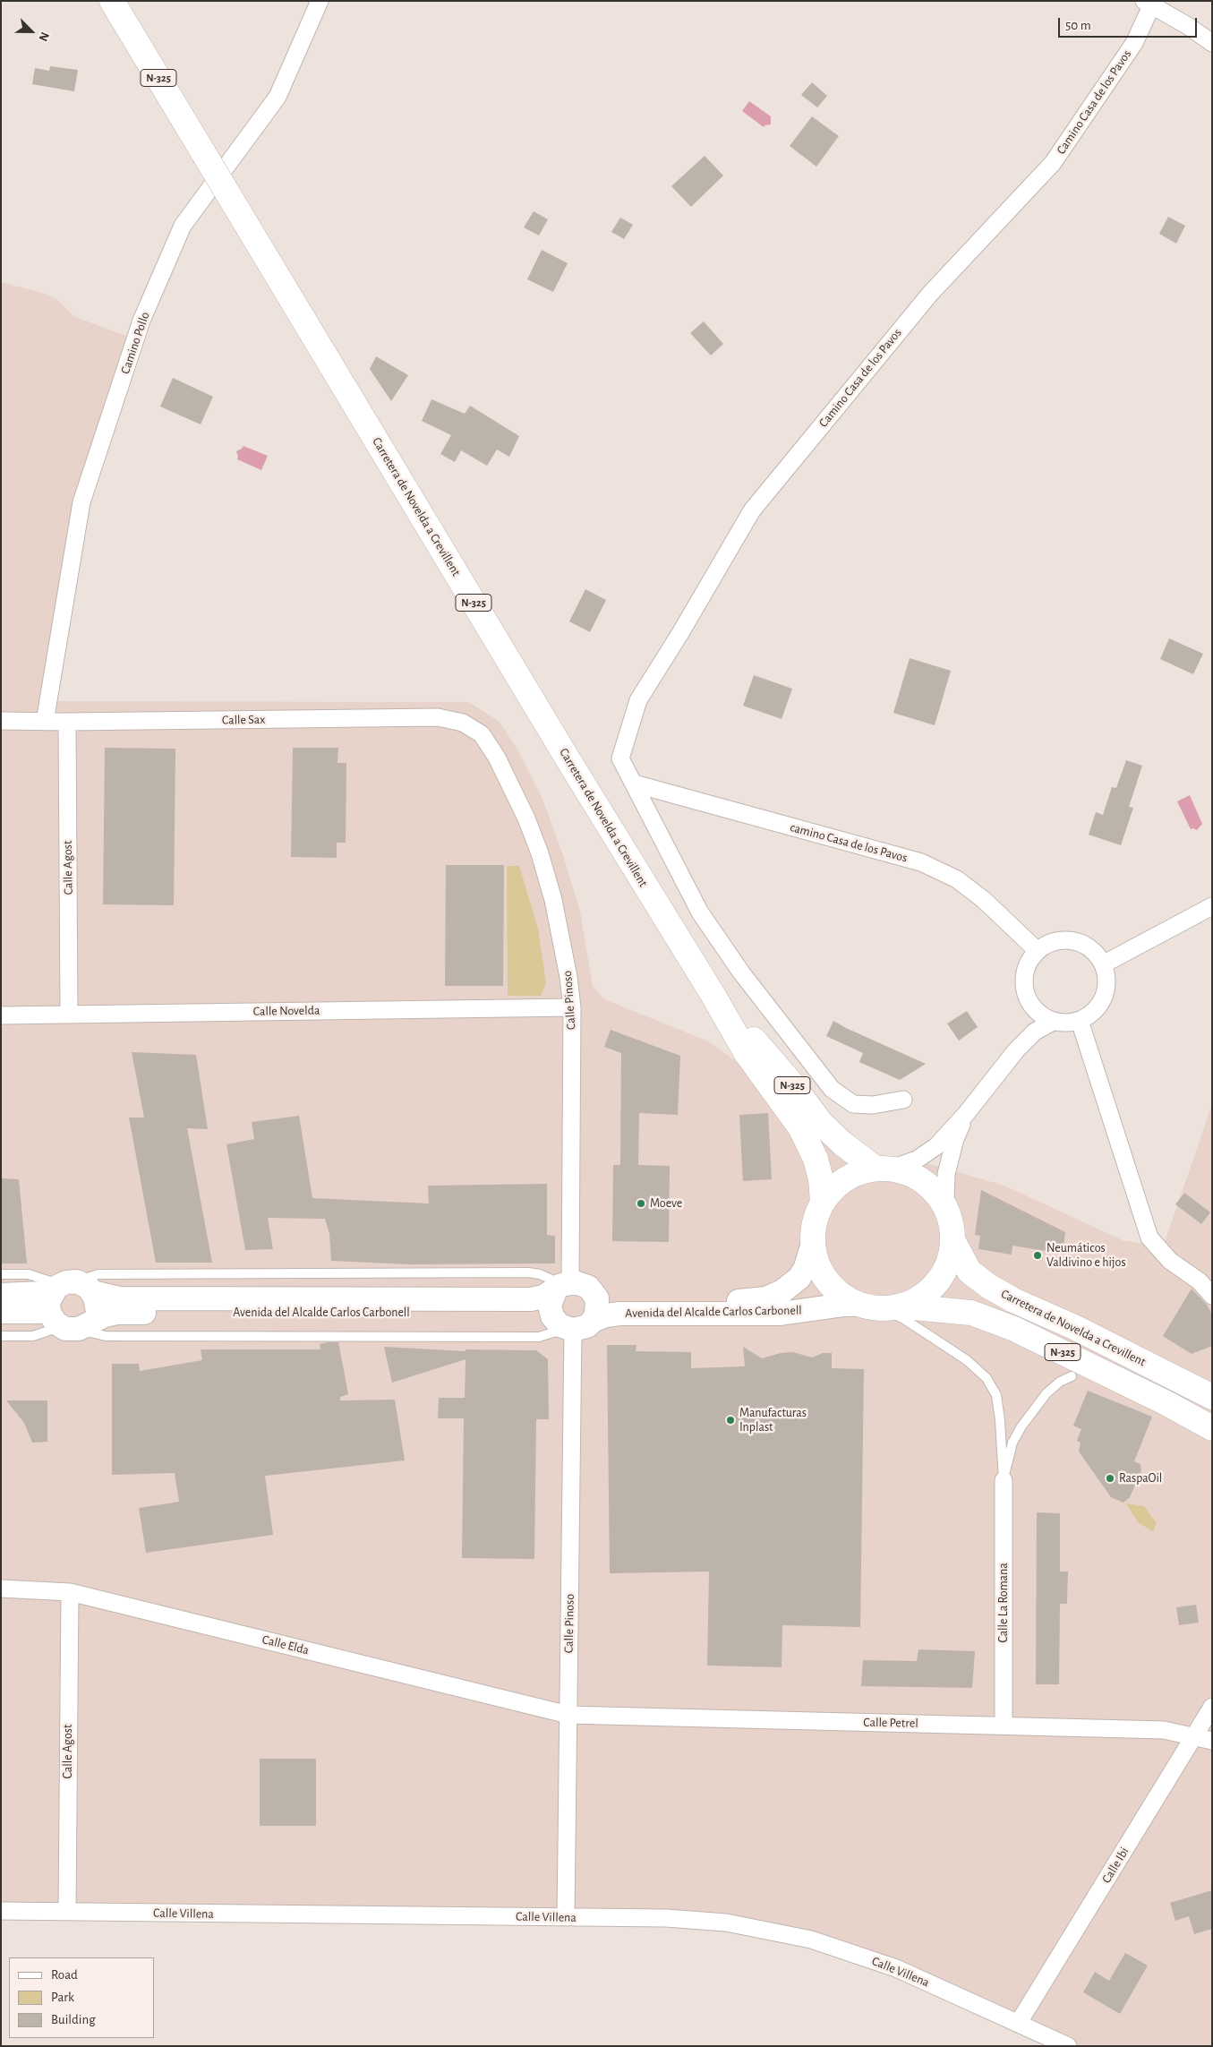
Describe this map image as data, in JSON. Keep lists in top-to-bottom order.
{
  "streets": {
    "highway": ["N-325", "Carretera de Novelda a Crevillent"],
    "main road": ["Avenida del Alcalde Carlos Carbonell"],
    "street": [
      "Camino Casa de los Pavos",
      "Camino Pollo",
      "Calle Sax",
      "camino Casa de los Pavos",
      "Calle Agost",
      "Calle Pinoso",
      "Calle Novelda",
      "Calle La Romana",
      "Calle Elda",
      "Calle Petrel",
      "Calle Ibi",
      "Calle Villena"
    ]
  },
  "crossings": [
    ["N-325", "Carretera de Novelda a Crevillent"],
    ["N-325", "Avenida del Alcalde Carlos Carbonell"],
    ["Camino Casa de los Pavos", "camino Casa de los Pavos"],
    ["Camino Pollo", "Calle Sax"],
    ["Carretera de Novelda a Crevillent", "Avenida del Alcalde Carlos Carbonell"],
    ["Calle Sax", "Calle Agost"],
    ["Calle Sax", "Calle Pinoso"],
    ["Calle Agost", "Calle Novelda"],
    ["Calle Agost", "Calle Elda"],
    ["Calle Agost", "Calle Villena"],
    ["Calle Pinoso", "Calle Novelda"],
    ["Calle Pinoso", "Avenida del Alcalde Carlos Carbonell"],
    ["Calle Pinoso", "Calle Elda"],
    ["Calle Pinoso", "Calle Petrel"],
    ["Calle Pinoso", "Calle Villena"],
    ["Calle La Romana", "Calle Petrel"],
    ["Calle Elda", "Calle Petrel"],
    ["Calle Petrel", "Calle Ibi"],
    ["Calle Ibi", "Calle Villena"]
  ],
  "places": [
    "Moeve",
    "Neumáticos Valdivino e hijos",
    "Manufacturas Inplast",
    "RaspaOil"
  ],
  "legend": ["Road", "Park", "Building"],
  "scale_bar": "50 m",
  "north": "bottom right"
}
